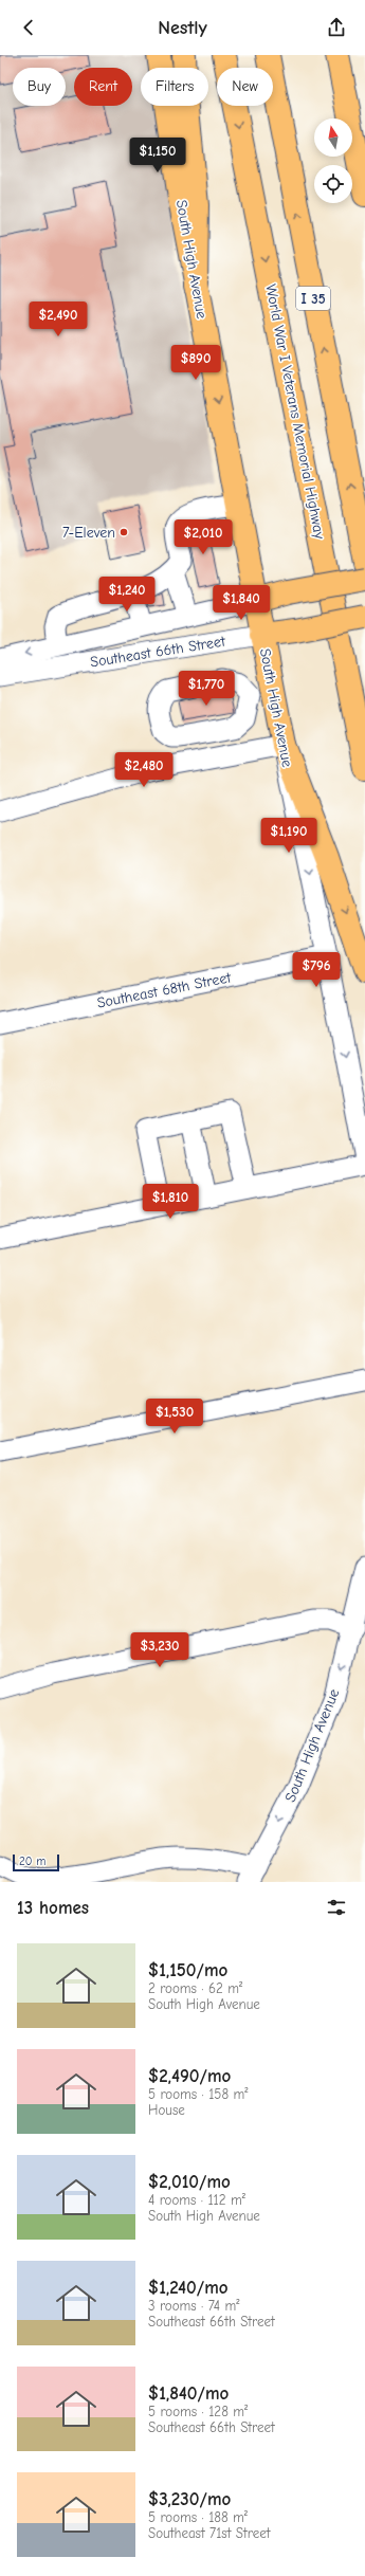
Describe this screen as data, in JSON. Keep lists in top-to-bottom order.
{
  "streets": {
    "main road": [
      "South High Avenue",
      "I 35",
      "World War I Veterans Memorial Highway",
      "Southeast 66th Street"
    ],
    "street": ["Southeast 68th Street"]
  },
  "crossings": [
    ["South High Avenue", "Southeast 66th Street"],
    ["South High Avenue", "Southeast 68th Street"]
  ],
  "places": ["7-Eleven"],
  "scale_bar": "20 m",
  "north": "top",
  "page": {
    "header": "Nestly",
    "chip": [
      "Buy",
      "Rent",
      "Filters",
      "New"
    ],
    "price": [
      "$1,150",
      "$2,490",
      "$890",
      "$2,010",
      "$1,240",
      "$1,840",
      "$1,770",
      "$2,480",
      "$1,190",
      "$796",
      "$1,810",
      "$1,530",
      "$3,230"
    ],
    "scale": "20 m",
    "heading": "13 homes",
    "list": [
      {
        "name": "$1,150/mo",
        "note": "2 rooms · 62 m² · South High Avenue"
      },
      {
        "name": "$2,490/mo",
        "note": "5 rooms · 158 m² · House"
      },
      {
        "name": "$2,010/mo",
        "note": "4 rooms · 112 m² · South High Avenue"
      },
      {
        "name": "$1,240/mo",
        "note": "3 rooms · 74 m² · Southeast 66th Street"
      },
      {
        "name": "$1,840/mo",
        "note": "5 rooms · 128 m² · Southeast 66th Street"
      },
      {
        "name": "$3,230/mo",
        "note": "5 rooms · 188 m² · Southeast 71st Street"
      }
    ]
  }
}
